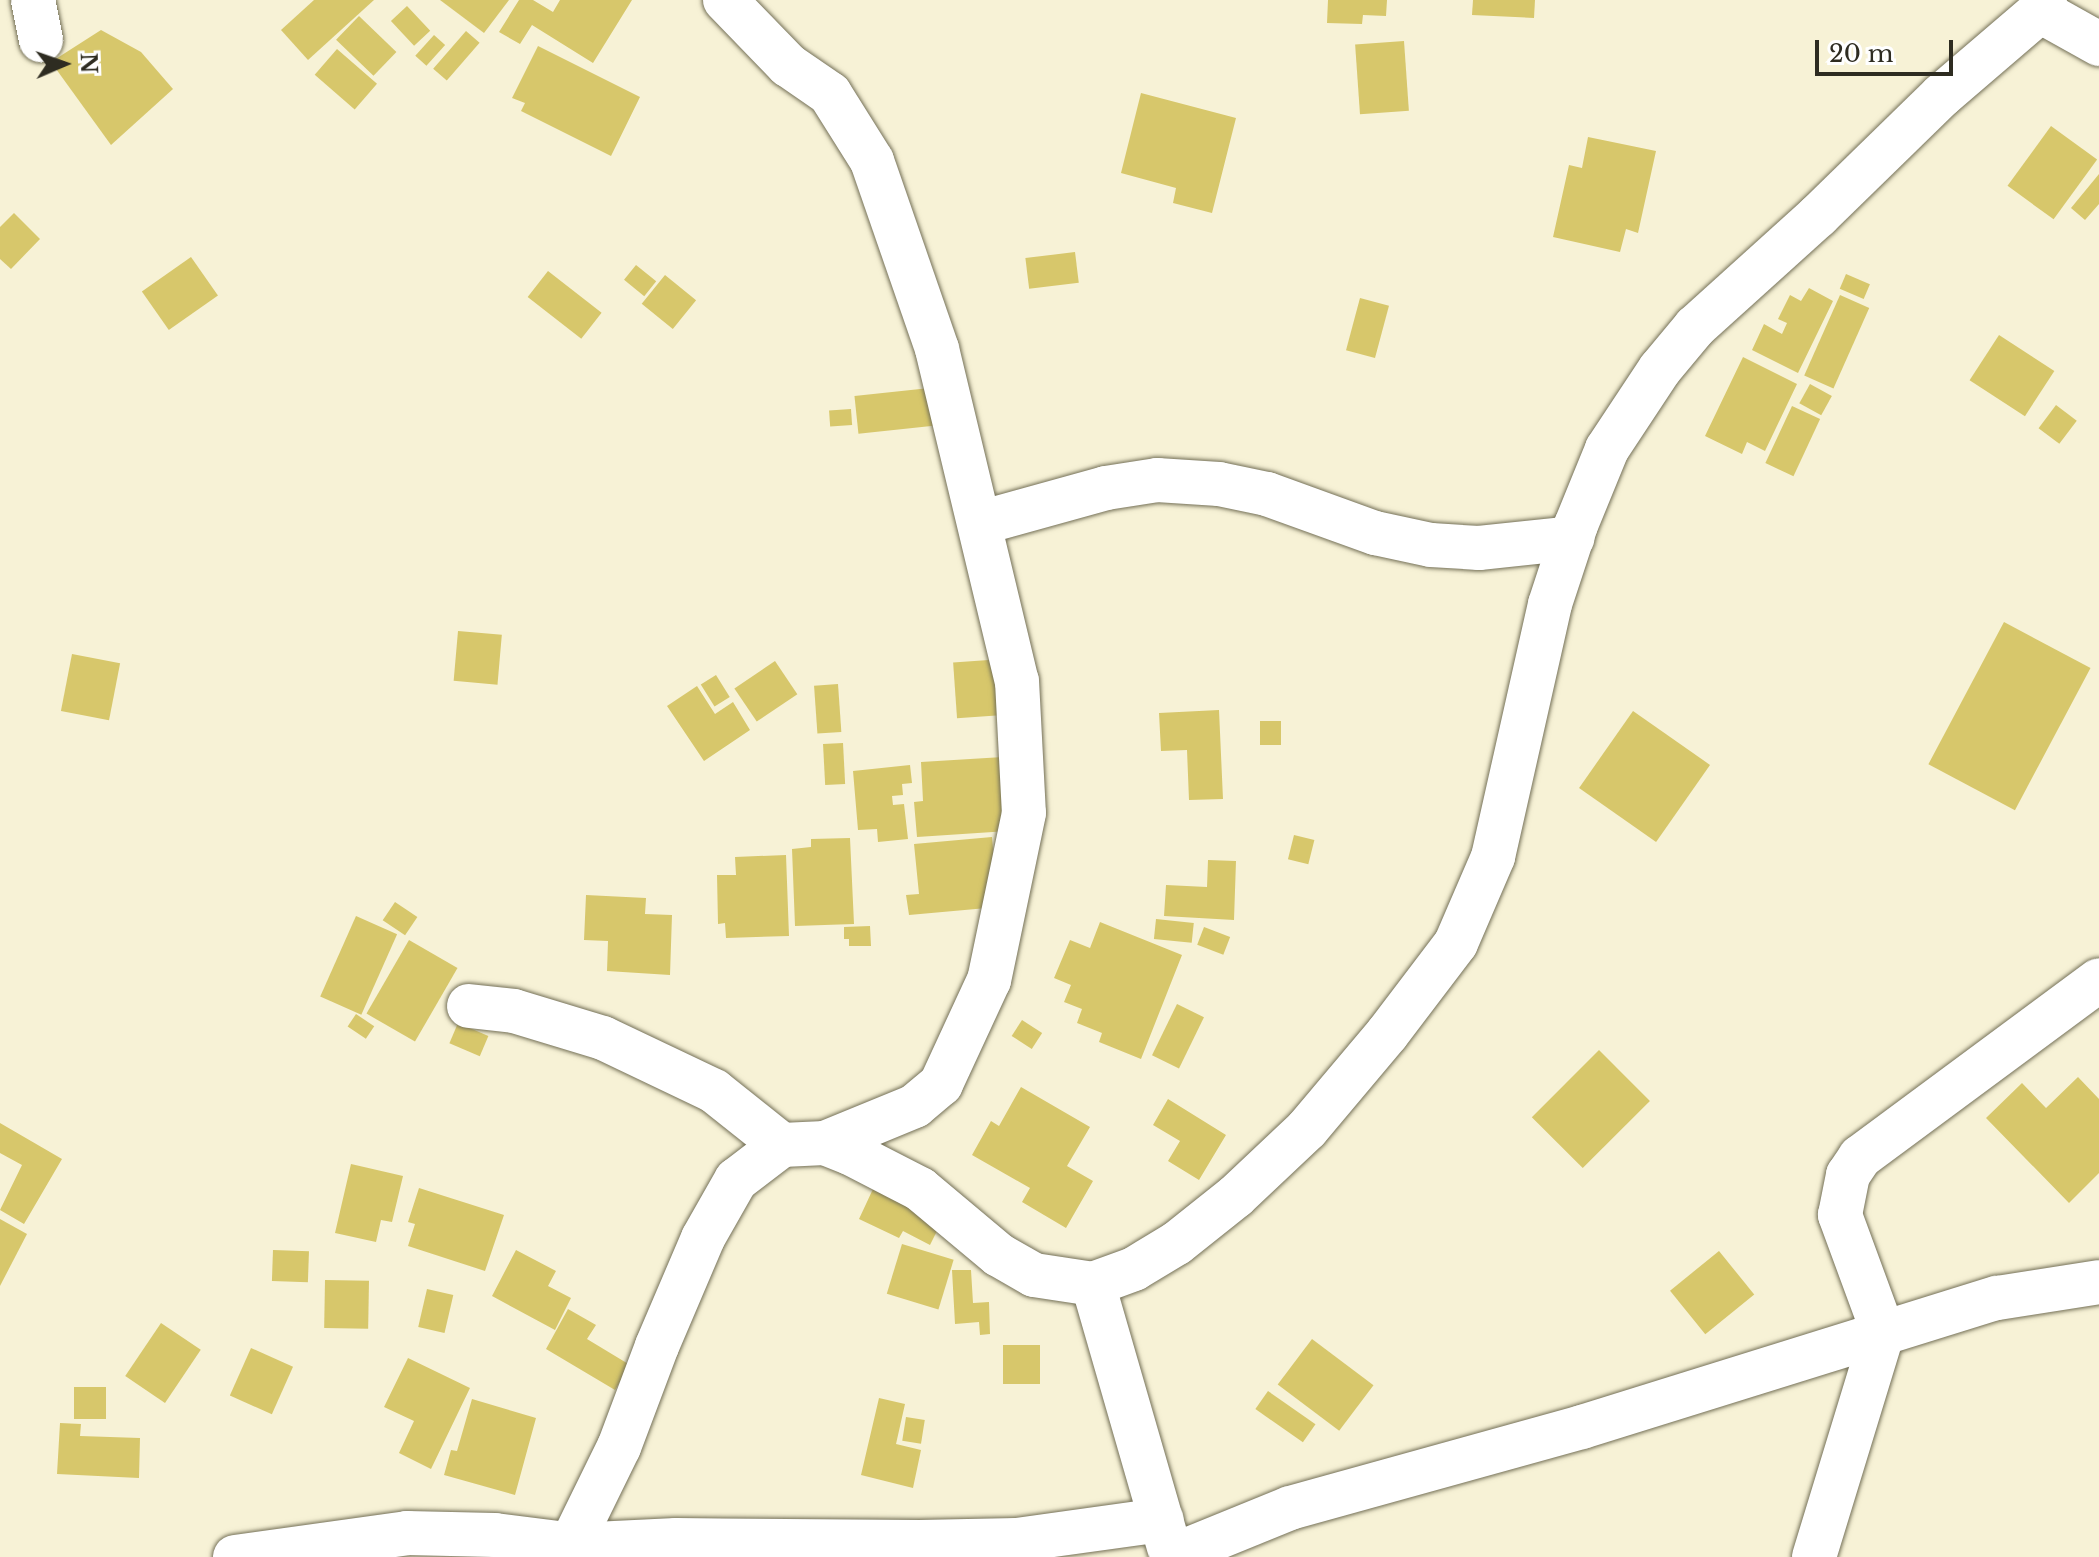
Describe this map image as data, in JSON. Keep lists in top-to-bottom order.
{
  "scale_bar": "20 m",
  "north": "right"
}
